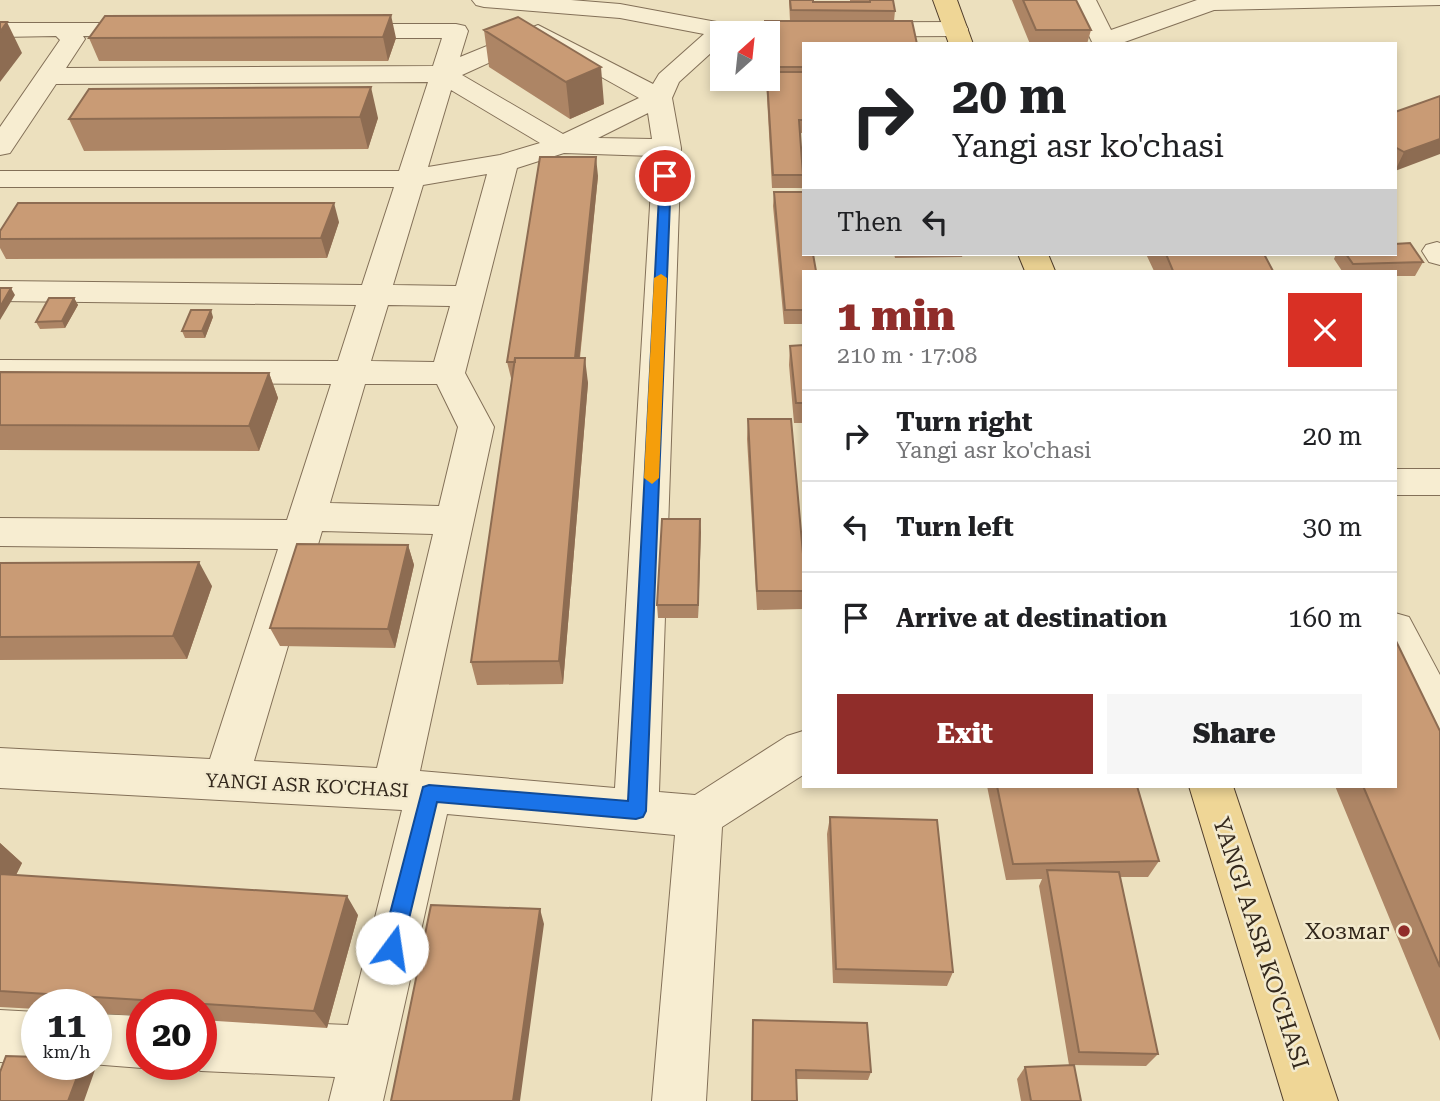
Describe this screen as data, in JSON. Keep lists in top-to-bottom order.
{
  "streets": {
    "main road": ["YANGI AASR KO'CHASI"],
    "street": ["YANGI ASR KO'CHASI"]
  },
  "places": ["Хозмаг"],
  "north": "top right",
  "page": {
    "turn": ["20 m", "Yangi asr ko'chasi"],
    "then": "Then",
    "heading": ["1 min", "210 m · 17:08"],
    "list": [
      {
        "name": "Turn right",
        "note": "Yangi asr ko'chasi",
        "value": "20 m"
      },
      {
        "name": "Turn left",
        "value": "30 m"
      },
      {
        "name": "Arrive at destination",
        "value": "160 m"
      }
    ],
    "buttons": ["Exit", "Share"],
    "speed": "11 km/h",
    "limit": "20"
  }
}
